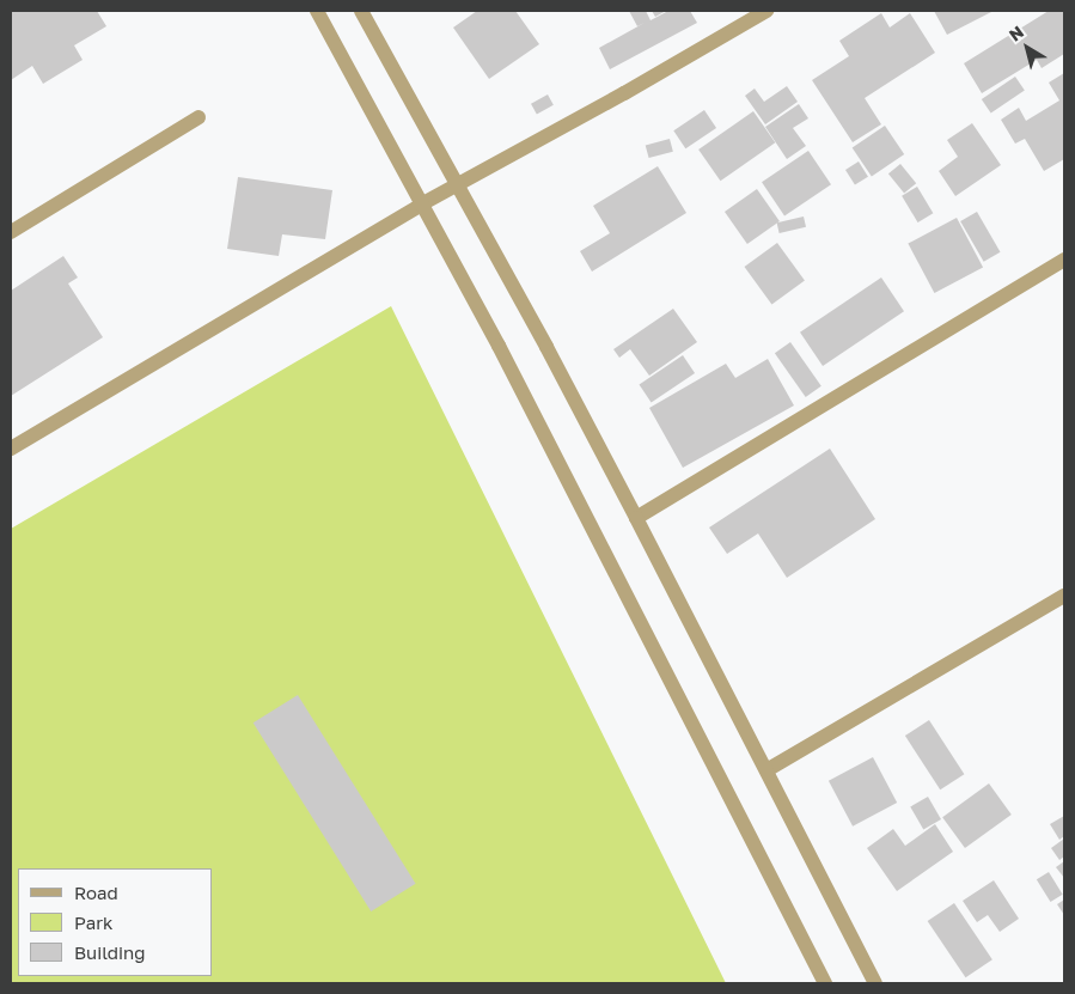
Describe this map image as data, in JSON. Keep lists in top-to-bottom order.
{
  "legend": ["Road", "Park", "Building"],
  "north": "top left"
}
